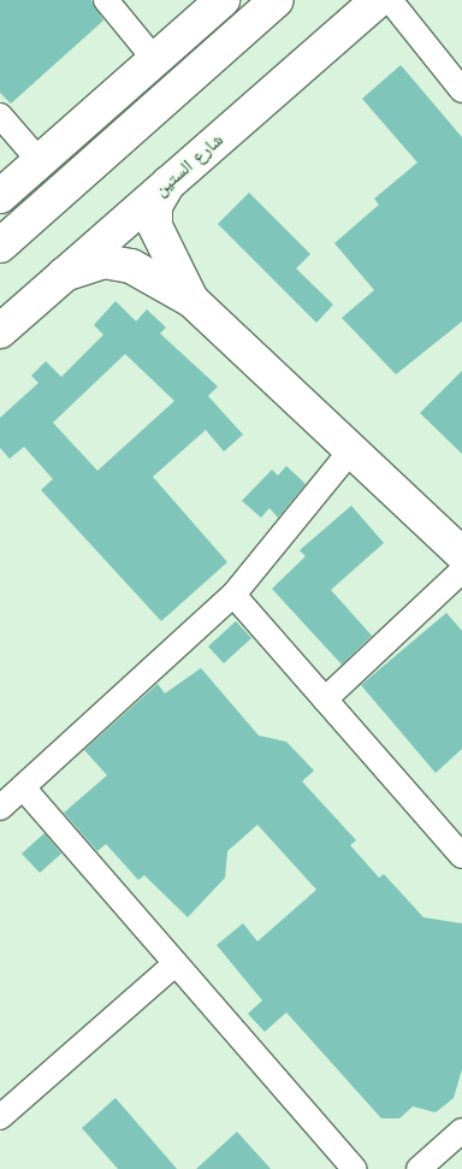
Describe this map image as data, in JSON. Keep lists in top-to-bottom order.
{
  "streets": {
    "street": ["شارع الستين"]
  }
}
